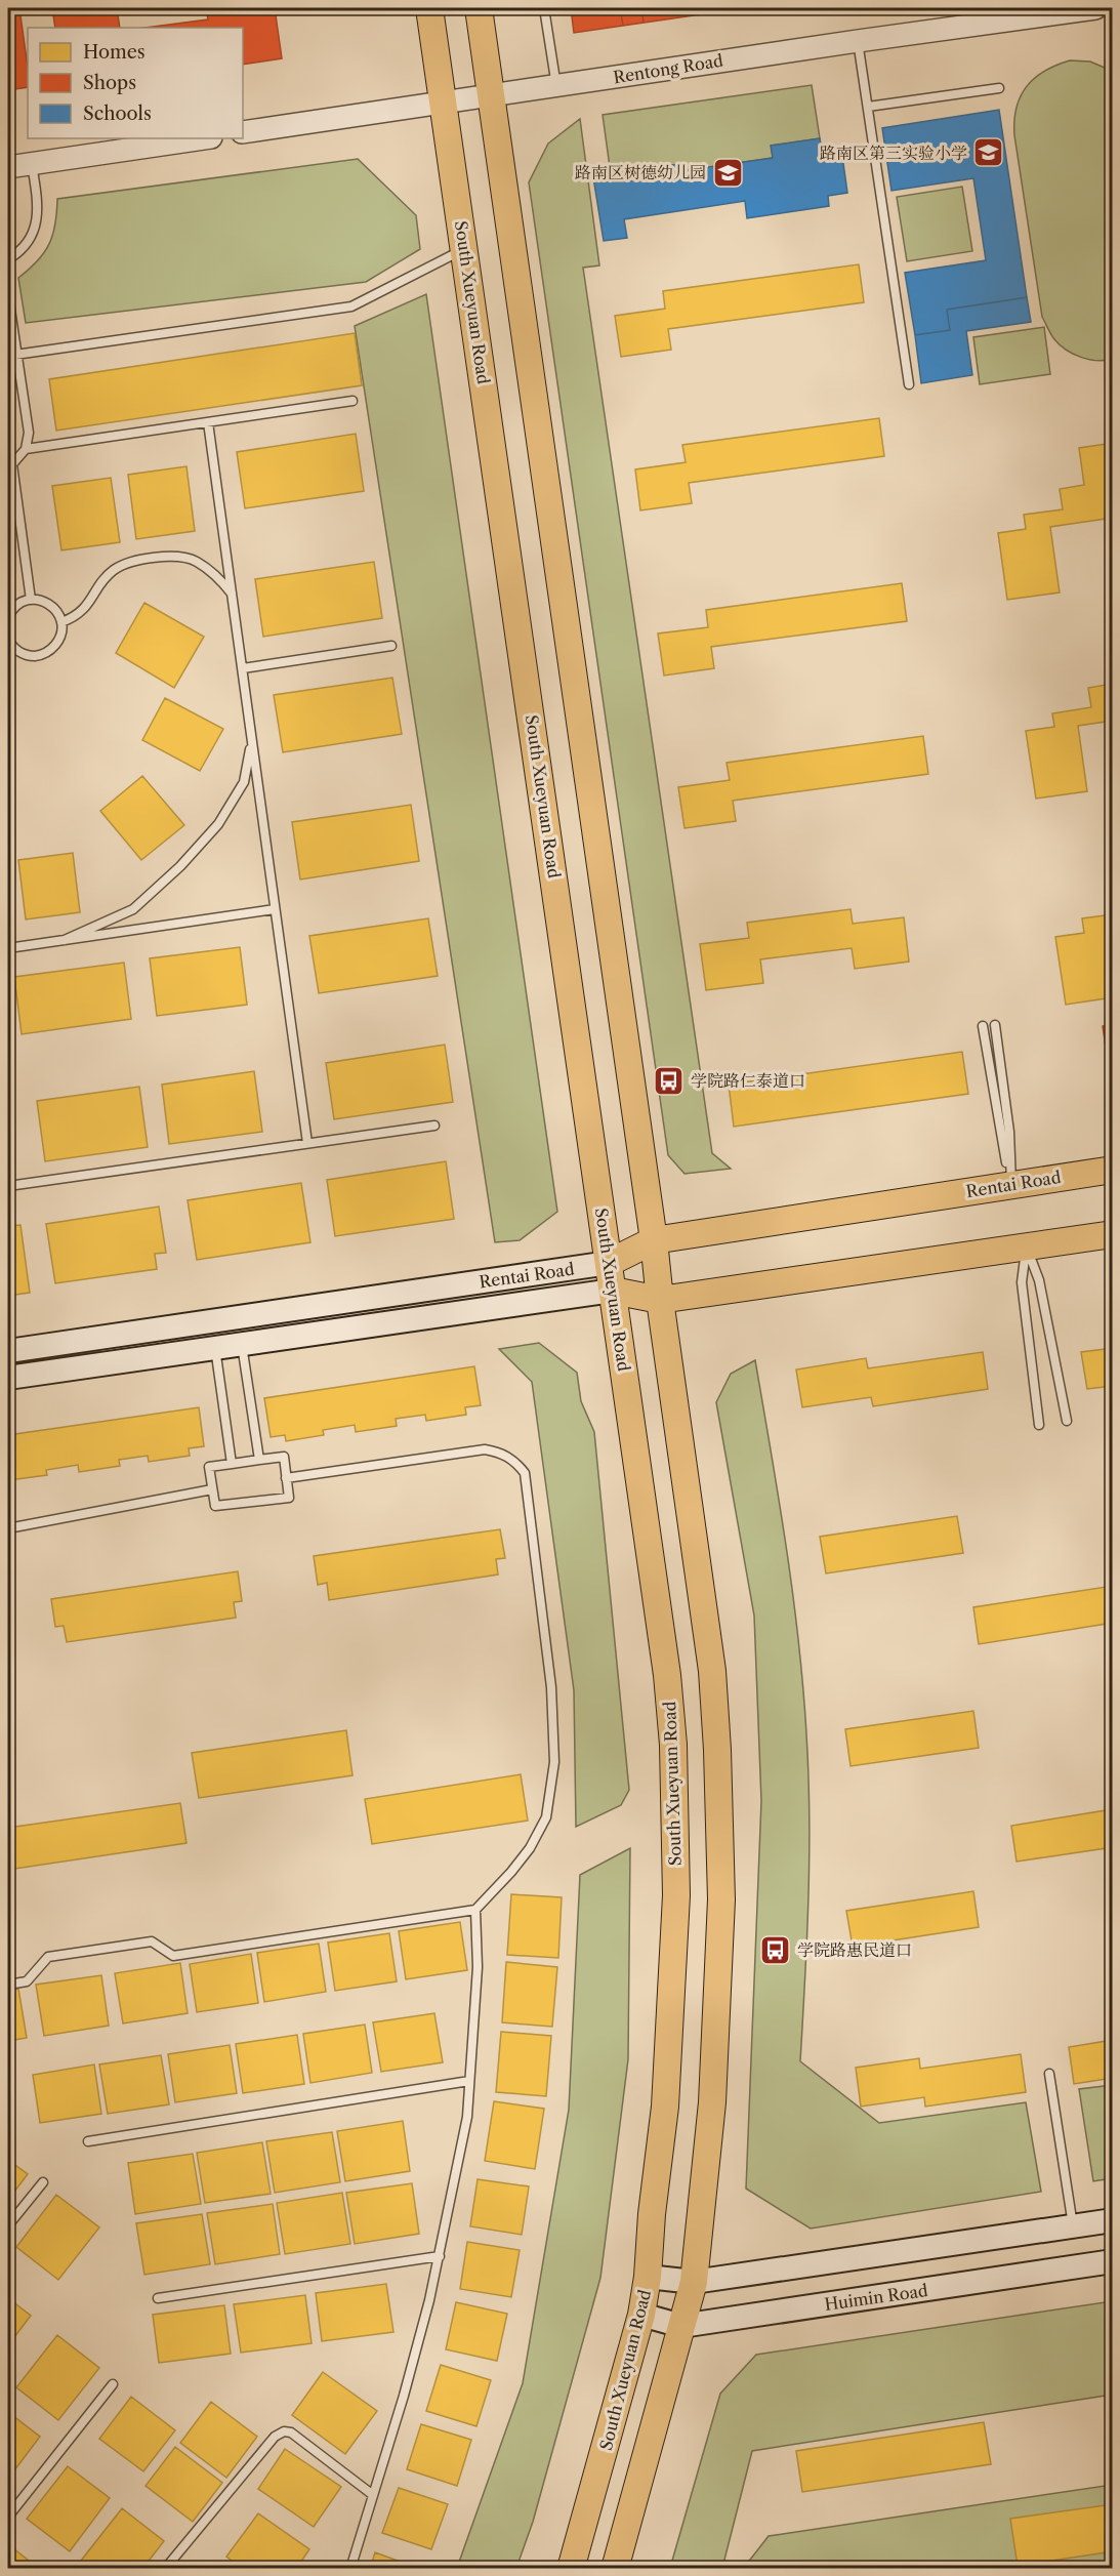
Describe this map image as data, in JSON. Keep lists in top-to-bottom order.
{
  "streets": {
    "main road": ["South Xueyuan Road", "Rentai Road", "Huimin Road"],
    "street": ["Rentong Road"]
  },
  "crossings": [
    ["Rentong Road", "South Xueyuan Road"],
    ["South Xueyuan Road", "Rentai Road"],
    ["South Xueyuan Road", "Huimin Road"]
  ],
  "places": {
    "school or university": ["路南区第三实验小学", "路南区树德幼儿园"],
    "bus stop": ["学院路仁泰道口", "学院路惠民道口"]
  },
  "legend": ["Homes", "Shops", "Schools"]
}
